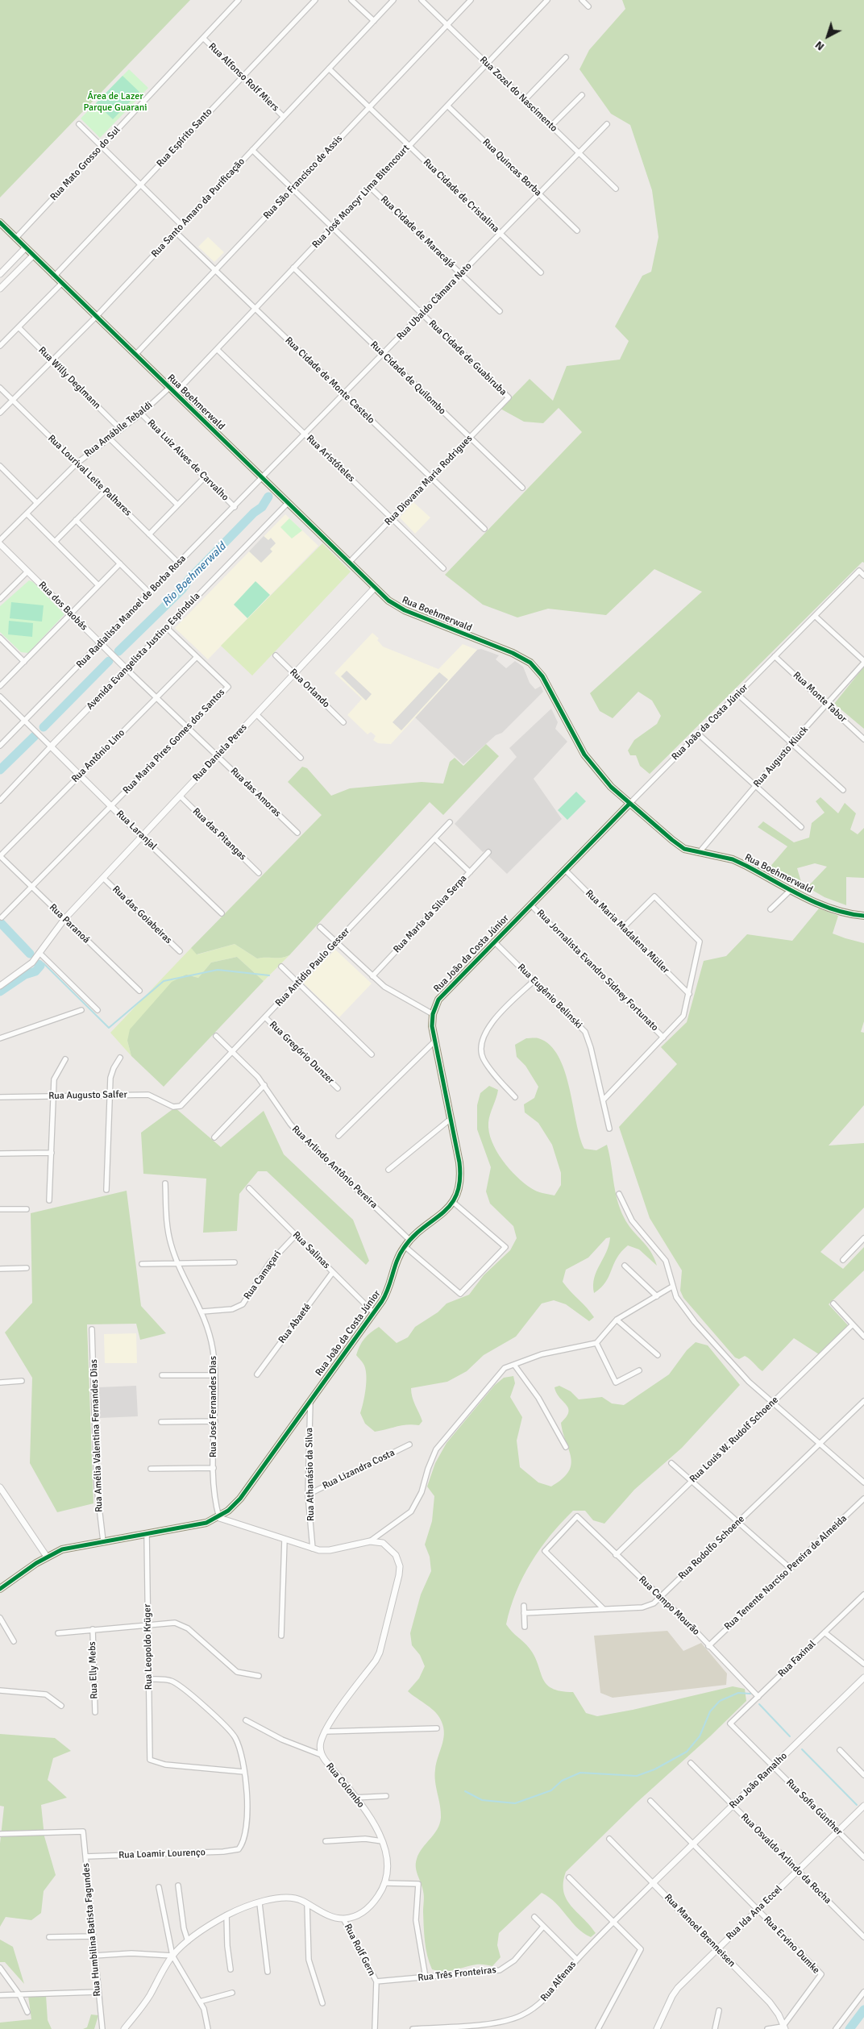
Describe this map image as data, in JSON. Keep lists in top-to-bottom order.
{
  "streets": {
    "main road": ["Rua Boehmerwald", "Rua João da Costa Júnior"],
    "street": [
      "Rua Alfonso Rolf Miers",
      "Rua Zozel do Nascimento",
      "Rua Espírito Santo",
      "Rua Mato Grosso do Sul",
      "Rua Quincas Borba",
      "Rua São Francisco de Assis",
      "Rua Cidade de Cristalina",
      "Rua José Moacyr Lima Bitencourt",
      "Rua Santo Amaro da Purificação",
      "Rua Cidade de Maracajá",
      "Rua Ubaldo Câmara Neto",
      "Rua Cidade de Guabiruba",
      "Rua Willy Deglmann",
      "Rua Cidade de Quilombo",
      "Rua Cidade de Monte Castelo",
      "Rua Amábile Tebaldi",
      "Rua Aristóteles",
      "Rua Luiz Alves de Carvalho",
      "Rua Lourival Leite Palhares",
      "Rua Diovana Maria Rodrigues",
      "Rua dos Baobás",
      "Rua Radialista Manoel de Borba Rosa",
      "Avenida Evangelista Justino Espíndula",
      "Rua Orlando",
      "Rua Monte Tabor",
      "Rua Maria Pires Gomes dos Santos",
      "Rua Daniela Peres",
      "Rua Antônio Lino",
      "Rua Augusto Kluck",
      "Rua das Amoras",
      "Rua Laranjal",
      "Rua das Pitangas",
      "Rua Maria da Silva Serpa",
      "Rua das Goiabeiras",
      "Rua Paranoá",
      "Rua Maria Madalena Müller",
      "Rua Antídio Paulo Gesser",
      "Rua Jornalista Evandro Sidney Fortunato",
      "Rua Eugênio Belinski",
      "Rua Gregório Dunzer",
      "Rua Augusto Salfer",
      "Rua Arlindo Antônio Pereira",
      "Rua Salinas",
      "Rua Camaçari",
      "Rua Abaeté",
      "Rua José Fernandes Dias",
      "Rua Amélia Valentina Fernandes Dias",
      "Rua Louis W. Rudolf Schoene",
      "Rua Lizandra Costa",
      "Rua Athanásio da Silva",
      "Rua Rodolfo Schoene",
      "Rua Tenente Narciso Pereira de Almeida",
      "Rua Campo Mourão",
      "Rua Leopoldo Krüger",
      "Rua Faxinal",
      "Rua Elly Mebs",
      "Rua João Ramalho",
      "Rua Colombo",
      "Rua Sofia Günther",
      "Rua Loamir Lourenço",
      "Rua Osvaldo Arlindo da Rocha",
      "Rua Ida Ana Eccel",
      "Rua Humbilina Batista Fagundes",
      "Rua Manoel Brenneisen",
      "Rua Ervino Dumke",
      "Rua Rolf Gern",
      "Rua Três Fronteiras",
      "Rua Alfenas"
    ]
  },
  "crossings": [
    ["Rua Alfonso Rolf Miers", "Rua Espírito Santo"],
    ["Rua Alfonso Rolf Miers", "Rua Mato Grosso do Sul"],
    ["Rua Alfonso Rolf Miers", "Rua Santo Amaro da Purificação"],
    ["Rua Zozel do Nascimento", "Rua São Francisco de Assis"],
    ["Rua Zozel do Nascimento", "Rua José Moacyr Lima Bitencourt"],
    ["Rua Zozel do Nascimento", "Rua Ubaldo Câmara Neto"],
    ["Rua Espírito Santo", "Rua Boehmerwald"],
    ["Rua Mato Grosso do Sul", "Rua Boehmerwald"],
    ["Rua Quincas Borba", "Rua José Moacyr Lima Bitencourt"],
    ["Rua Quincas Borba", "Rua Ubaldo Câmara Neto"],
    ["Rua São Francisco de Assis", "Rua Cidade de Cristalina"],
    ["Rua São Francisco de Assis", "Rua Cidade de Guabiruba"],
    ["Rua São Francisco de Assis", "Rua Cidade de Monte Castelo"],
    ["Rua São Francisco de Assis", "Rua Boehmerwald"],
    ["Rua Cidade de Cristalina", "Rua José Moacyr Lima Bitencourt"],
    ["Rua Cidade de Cristalina", "Rua Santo Amaro da Purificação"],
    ["Rua Cidade de Cristalina", "Rua Ubaldo Câmara Neto"],
    ["Rua José Moacyr Lima Bitencourt", "Rua Cidade de Maracajá"],
    ["Rua José Moacyr Lima Bitencourt", "Rua Cidade de Guabiruba"],
    ["Rua José Moacyr Lima Bitencourt", "Rua Cidade de Quilombo"],
    ["Rua José Moacyr Lima Bitencourt", "Rua Cidade de Monte Castelo"],
    ["Rua José Moacyr Lima Bitencourt", "Rua Boehmerwald"],
    ["Rua José Moacyr Lima Bitencourt", "Rua Aristóteles"],
    ["Rua Santo Amaro da Purificação", "Rua Cidade de Guabiruba"],
    ["Rua Santo Amaro da Purificação", "Rua Willy Deglmann"],
    ["Rua Santo Amaro da Purificação", "Rua Cidade de Monte Castelo"],
    ["Rua Santo Amaro da Purificação", "Rua Boehmerwald"],
    ["Rua Santo Amaro da Purificação", "Rua Lourival Leite Palhares"],
    ["Rua Cidade de Maracajá", "Rua Ubaldo Câmara Neto"],
    ["Rua Ubaldo Câmara Neto", "Rua Cidade de Guabiruba"],
    ["Rua Ubaldo Câmara Neto", "Rua Cidade de Quilombo"],
    ["Rua Ubaldo Câmara Neto", "Rua Cidade de Monte Castelo"],
    ["Rua Ubaldo Câmara Neto", "Rua Boehmerwald"],
    ["Rua Ubaldo Câmara Neto", "Rua Aristóteles"],
    ["Rua Ubaldo Câmara Neto", "Rua Radialista Manoel de Borba Rosa"],
    ["Rua Cidade de Guabiruba", "Rua Diovana Maria Rodrigues"],
    ["Rua Willy Deglmann", "Rua Amábile Tebaldi"],
    ["Rua Cidade de Quilombo", "Rua Diovana Maria Rodrigues"],
    ["Rua Cidade de Monte Castelo", "Rua Diovana Maria Rodrigues"],
    ["Rua Boehmerwald", "Rua Amábile Tebaldi"],
    ["Rua Boehmerwald", "Rua Diovana Maria Rodrigues"],
    ["Rua Boehmerwald", "Rua Radialista Manoel de Borba Rosa"],
    ["Rua Boehmerwald", "Avenida Evangelista Justino Espíndula"],
    ["Rua Boehmerwald", "Rua João da Costa Júnior"],
    ["Rua Boehmerwald", "Rua Daniela Peres"],
    ["Rua Boehmerwald", "Rua Augusto Kluck"],
    ["Rua Amábile Tebaldi", "Rua Luiz Alves de Carvalho"],
    ["Rua Amábile Tebaldi", "Rua Lourival Leite Palhares"],
    ["Rua Aristóteles", "Rua Diovana Maria Rodrigues"],
    ["Rua Luiz Alves de Carvalho", "Rua Radialista Manoel de Borba Rosa"],
    ["Rua Lourival Leite Palhares", "Rua Radialista Manoel de Borba Rosa"],
    ["Rua dos Baobás", "Rua Radialista Manoel de Borba Rosa"],
    ["Rua dos Baobás", "Avenida Evangelista Justino Espíndula"],
    ["Rua dos Baobás", "Rua das Amoras"],
    ["Avenida Evangelista Justino Espíndula", "Rua das Amoras"],
    ["Avenida Evangelista Justino Espíndula", "Rua Laranjal"],
    ["Rua Orlando", "Rua Daniela Peres"],
    ["Rua Monte Tabor", "Rua João da Costa Júnior"],
    ["Rua Monte Tabor", "Rua Augusto Kluck"],
    ["Rua João da Costa Júnior", "Rua Maria Madalena Müller"],
    ["Rua João da Costa Júnior", "Rua Jornalista Evandro Sidney Fortunato"],
    ["Rua João da Costa Júnior", "Rua Eugênio Belinski"],
    ["Rua João da Costa Júnior", "Rua Arlindo Antônio Pereira"],
    ["Rua João da Costa Júnior", "Rua Salinas"],
    ["Rua João da Costa Júnior", "Rua José Fernandes Dias"],
    ["Rua João da Costa Júnior", "Rua Amélia Valentina Fernandes Dias"],
    ["Rua João da Costa Júnior", "Rua Athanásio da Silva"],
    ["Rua João da Costa Júnior", "Rua Leopoldo Krüger"],
    ["Rua João da Costa Júnior", "Rua Colombo"],
    ["Rua Maria Pires Gomes dos Santos", "Rua Antônio Lino"],
    ["Rua Maria Pires Gomes dos Santos", "Rua das Amoras"],
    ["Rua Maria Pires Gomes dos Santos", "Rua Laranjal"],
    ["Rua Maria Pires Gomes dos Santos", "Rua Paranoá"],
    ["Rua Daniela Peres", "Rua das Amoras"],
    ["Rua Daniela Peres", "Rua Laranjal"],
    ["Rua Daniela Peres", "Rua das Pitangas"],
    ["Rua Daniela Peres", "Rua das Goiabeiras"],
    ["Rua Daniela Peres", "Rua Paranoá"],
    ["Rua Antônio Lino", "Rua das Amoras"],
    ["Rua Antônio Lino", "Rua Laranjal"],
    ["Rua Antônio Lino", "Rua Paranoá"],
    ["Rua Antídio Paulo Gesser", "Rua Gregório Dunzer"],
    ["Rua Antídio Paulo Gesser", "Rua Augusto Salfer"],
    ["Rua Antídio Paulo Gesser", "Rua Arlindo Antônio Pereira"],
    ["Rua Salinas", "Rua Camaçari"],
    ["Rua Salinas", "Rua Abaeté"],
    ["Rua Camaçari", "Rua José Fernandes Dias"],
    ["Rua José Fernandes Dias", "Rua Colombo"],
    ["Rua Louis W. Rudolf Schoene", "Rua Campo Mourão"],
    ["Rua Lizandra Costa", "Rua Athanásio da Silva"],
    ["Rua Athanásio da Silva", "Rua Colombo"],
    ["Rua Rodolfo Schoene", "Rua Campo Mourão"],
    ["Rua Tenente Narciso Pereira de Almeida", "Rua Campo Mourão"],
    ["Rua Campo Mourão", "Rua Faxinal"],
    ["Rua Leopoldo Krüger", "Rua Loamir Lourenço"],
    ["Rua Faxinal", "Rua Sofia Günther"],
    ["Rua João Ramalho", "Rua Sofia Günther"],
    ["Rua João Ramalho", "Rua Osvaldo Arlindo da Rocha"],
    ["Rua João Ramalho", "Rua Manoel Brenneisen"],
    ["Rua João Ramalho", "Rua Ervino Dumke"],
    ["Rua João Ramalho", "Rua Alfenas"],
    ["Rua Colombo", "Rua Rolf Gern"],
    ["Rua Sofia Günther", "Rua Ida Ana Eccel"],
    ["Rua Loamir Lourenço", "Rua Humbilina Batista Fagundes"],
    ["Rua Osvaldo Arlindo da Rocha", "Rua Ida Ana Eccel"],
    ["Rua Ida Ana Eccel", "Rua Manoel Brenneisen"],
    ["Rua Ida Ana Eccel", "Rua Ervino Dumke"],
    ["Rua Manoel Brenneisen", "Rua Ervino Dumke"],
    ["Rua Manoel Brenneisen", "Rua Alfenas"],
    ["Rua Rolf Gern", "Rua Três Fronteiras"]
  ],
  "water": ["Rio Boehmerwald"],
  "parks": ["Área de Lazer Parque Guarani"],
  "north": "bottom left"
}
